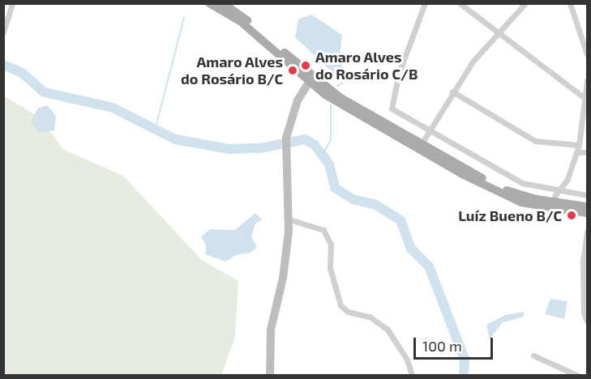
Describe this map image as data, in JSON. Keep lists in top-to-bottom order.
{
  "places": ["Amaro Alves do Rosário C/B", "Amaro Alves do Rosário B/C", "Luíz Bueno B/C"],
  "scale_bar": "100 m"
}
